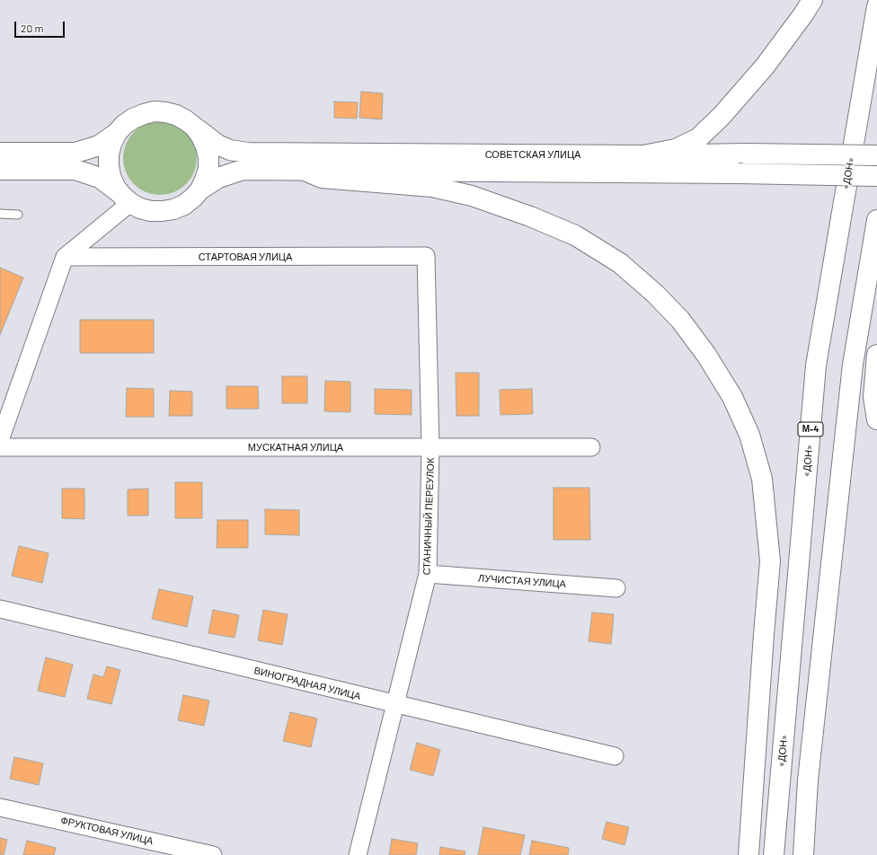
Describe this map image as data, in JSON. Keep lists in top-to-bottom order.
{
  "streets": {
    "main road": ["СОВЕТСКАЯ УЛИЦА", "«ДОН»", "М-4"],
    "street": [
      "СТАРТОВАЯ УЛИЦА",
      "МУСКАТНАЯ УЛИЦА",
      "СТАНИЧНЫЙ ПЕРЕУЛОК",
      "ЛУЧИСТАЯ УЛИЦА",
      "ВИНОГРАДНАЯ УЛИЦА",
      "ФРУКТОВАЯ УЛИЦА"
    ]
  },
  "crossings": [
    ["СТАРТОВАЯ УЛИЦА", "СТАНИЧНЫЙ ПЕРЕУЛОК"],
    ["МУСКАТНАЯ УЛИЦА", "СТАНИЧНЫЙ ПЕРЕУЛОК"],
    ["СТАНИЧНЫЙ ПЕРЕУЛОК", "ЛУЧИСТАЯ УЛИЦА"],
    ["СТАНИЧНЫЙ ПЕРЕУЛОК", "ВИНОГРАДНАЯ УЛИЦА"]
  ],
  "scale_bar": "20 m"
}
